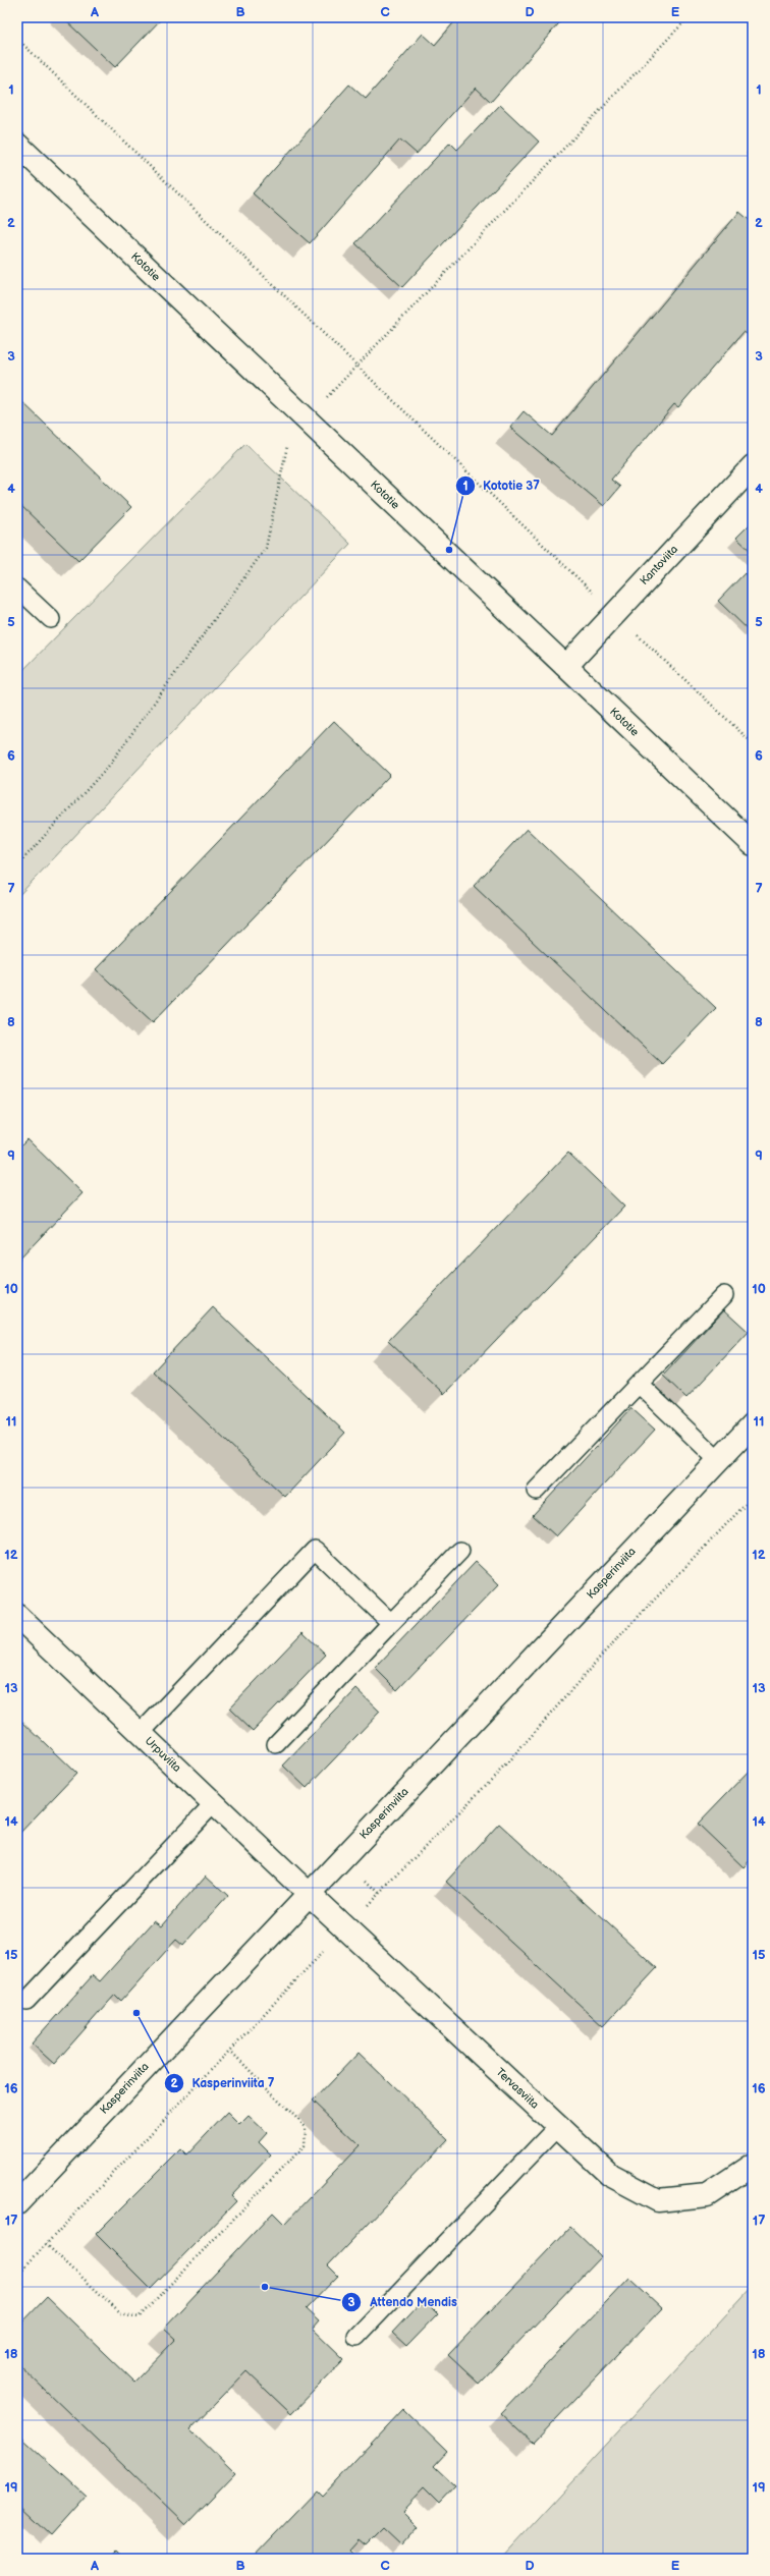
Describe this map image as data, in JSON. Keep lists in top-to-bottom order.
{
  "streets": {
    "street": [
      "Kototie",
      "Kantoviita",
      "Kasperinviita",
      "Urpuviita",
      "Tervasviita"
    ]
  },
  "crossings": [
    ["Kototie", "Kantoviita"],
    ["Kasperinviita", "Urpuviita"],
    ["Kasperinviita", "Tervasviita"],
    ["Urpuviita", "Tervasviita"]
  ],
  "places": ["Kototie 37", "Kasperinviita 7", "Attendo Mendis"],
  "grid": {
    "columns": [
      "A",
      "B",
      "C",
      "D",
      "E"
    ],
    "rows": [
      "1",
      "2",
      "3",
      "4",
      "5",
      "6",
      "7",
      "8",
      "9",
      "10",
      "11",
      "12",
      "13",
      "14",
      "15",
      "16",
      "17",
      "18",
      "19"
    ]
  }
}
